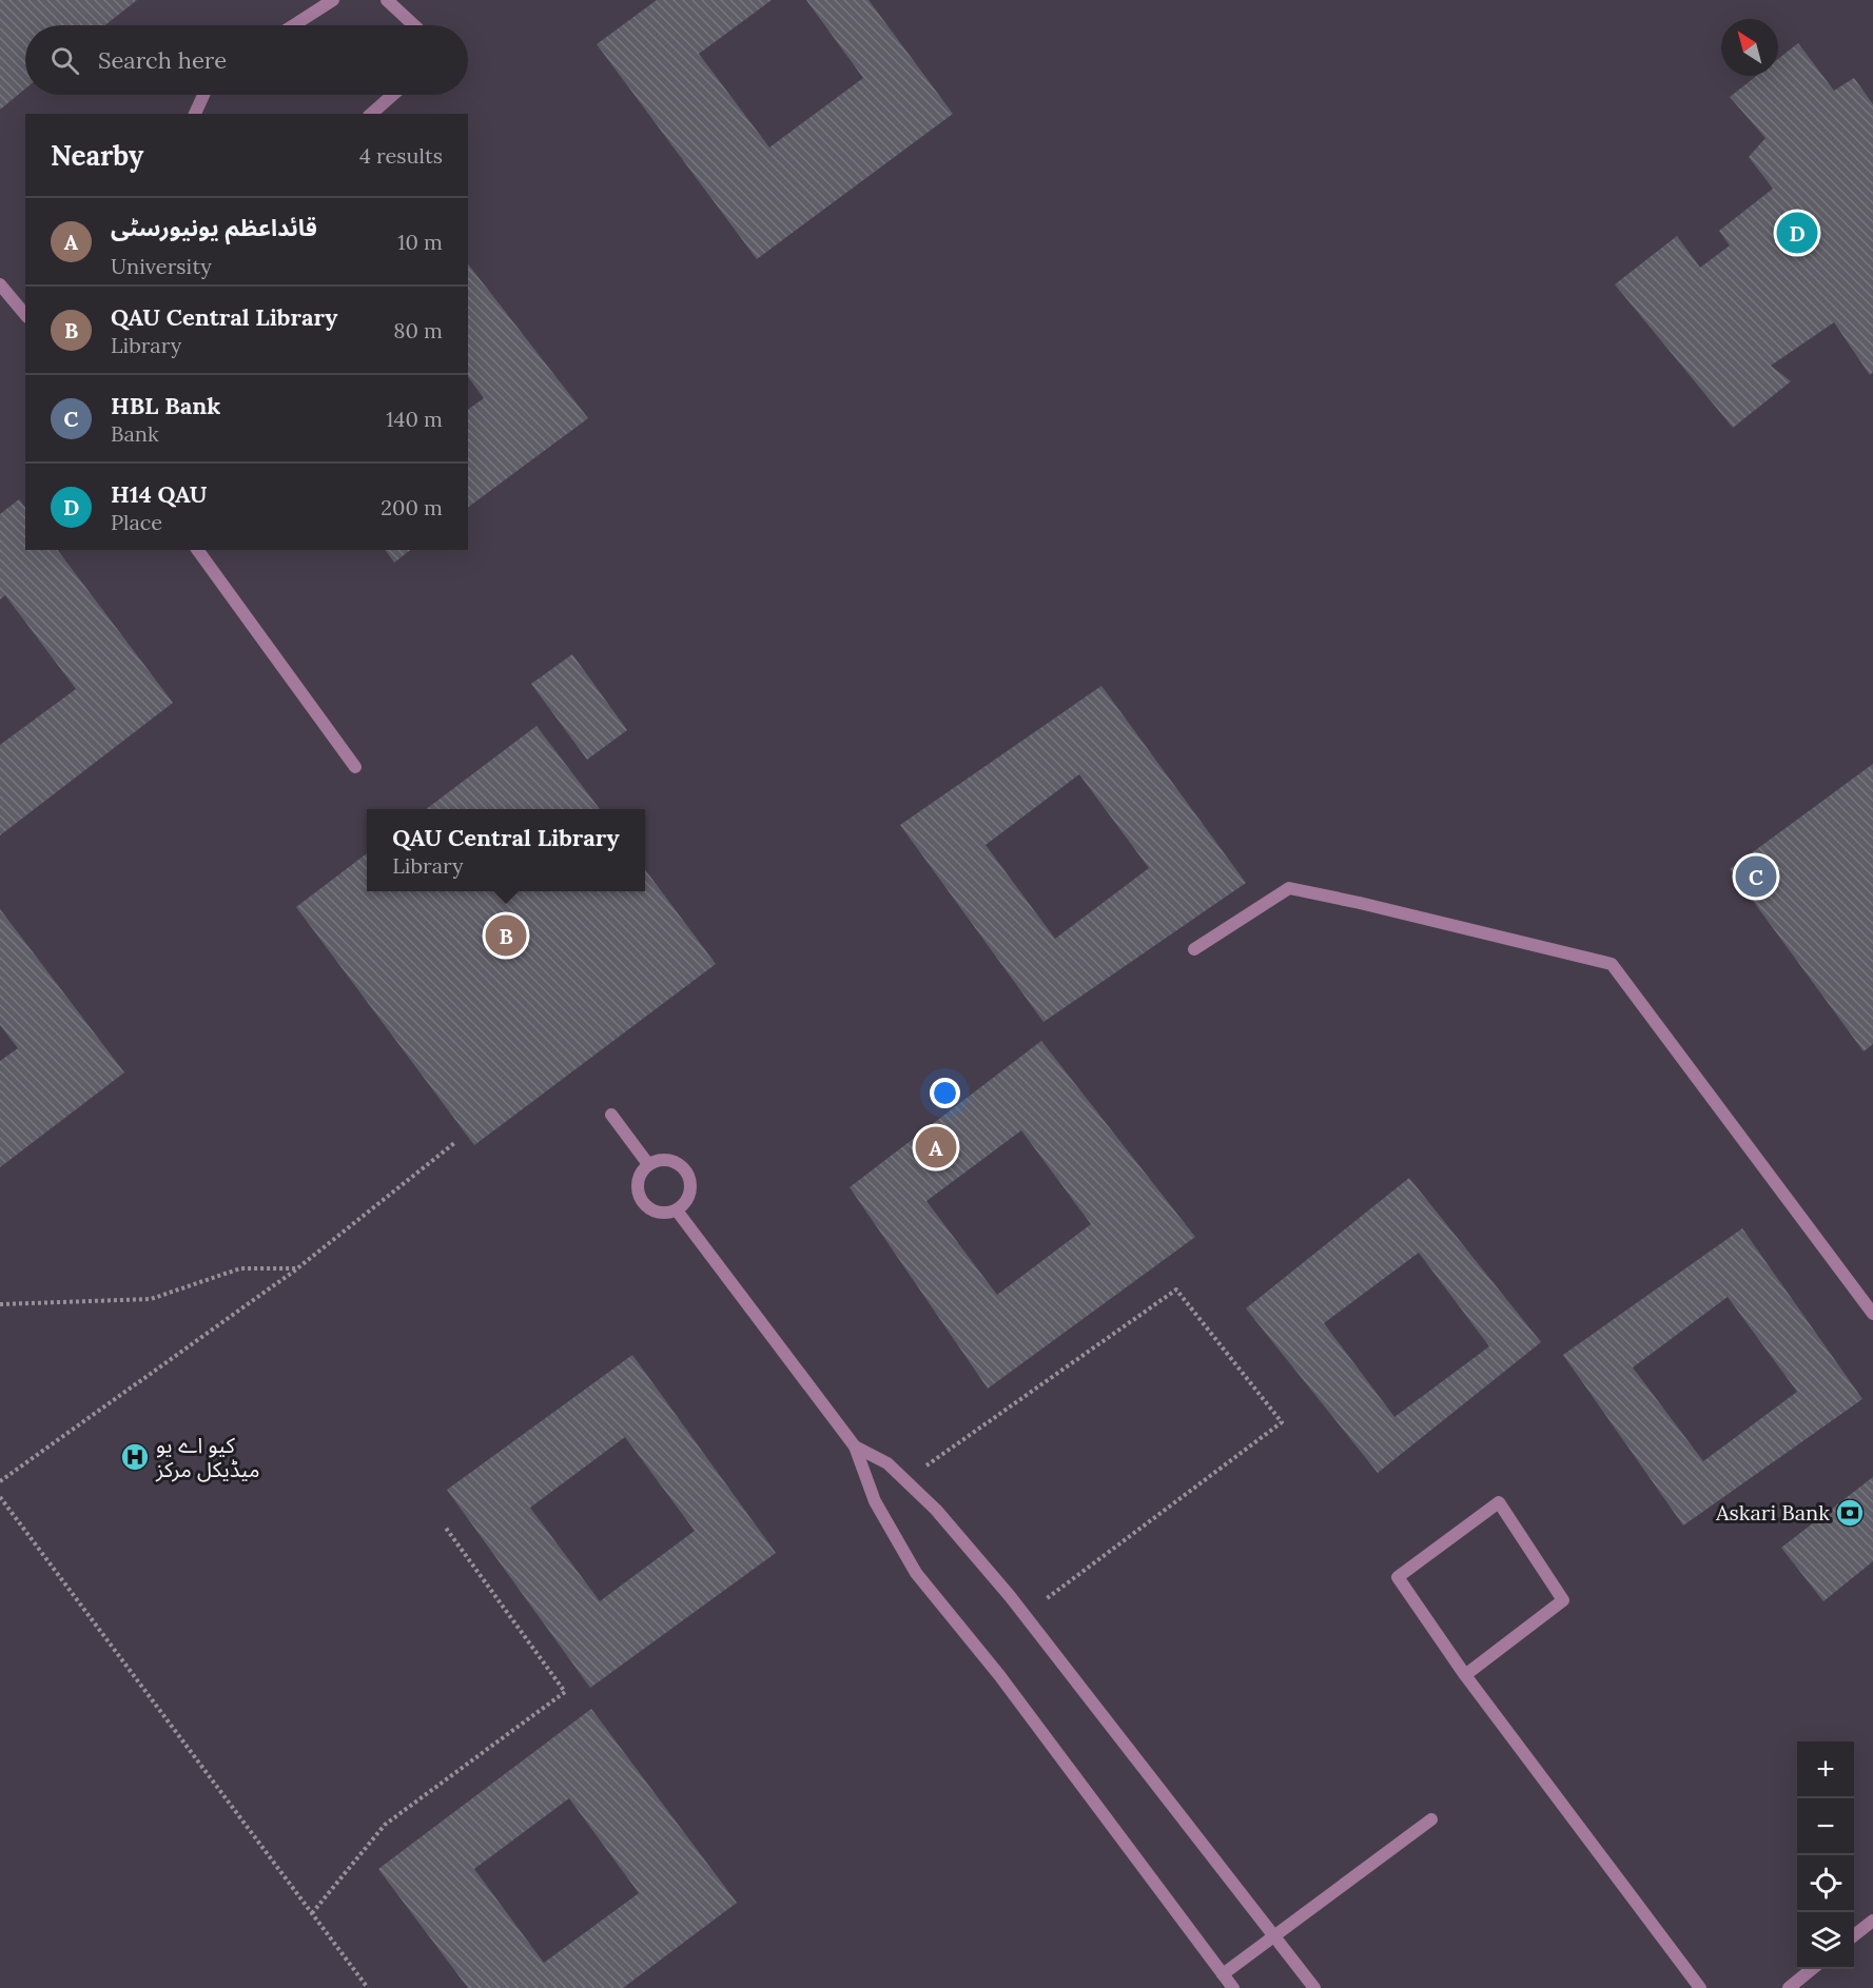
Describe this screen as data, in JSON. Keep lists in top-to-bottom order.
{
  "places": {
    "hospital": ["کیو اے یو میڈیکل مرکز"],
    "bank": ["Askari Bank"]
  },
  "north": "top left",
  "page": {
    "search": "Search here",
    "heading": ["Nearby", "4 results"],
    "list": [
      {
        "mark": "A",
        "name": "قائداعظم یونیورسٹی",
        "note": "University",
        "value": "10 m"
      },
      {
        "mark": "B",
        "name": "QAU Central Library",
        "note": "Library",
        "value": "80 m"
      },
      {
        "mark": "C",
        "name": "HBL Bank",
        "note": "Bank",
        "value": "140 m"
      },
      {
        "mark": "D",
        "name": "H14 QAU",
        "note": "Place",
        "value": "200 m"
      }
    ],
    "pins": [
      "D",
      "C",
      "B",
      "A"
    ],
    "popup": ["QAU Central Library", "Library"],
    "map_buttons": ["+", "−"]
  }
}
